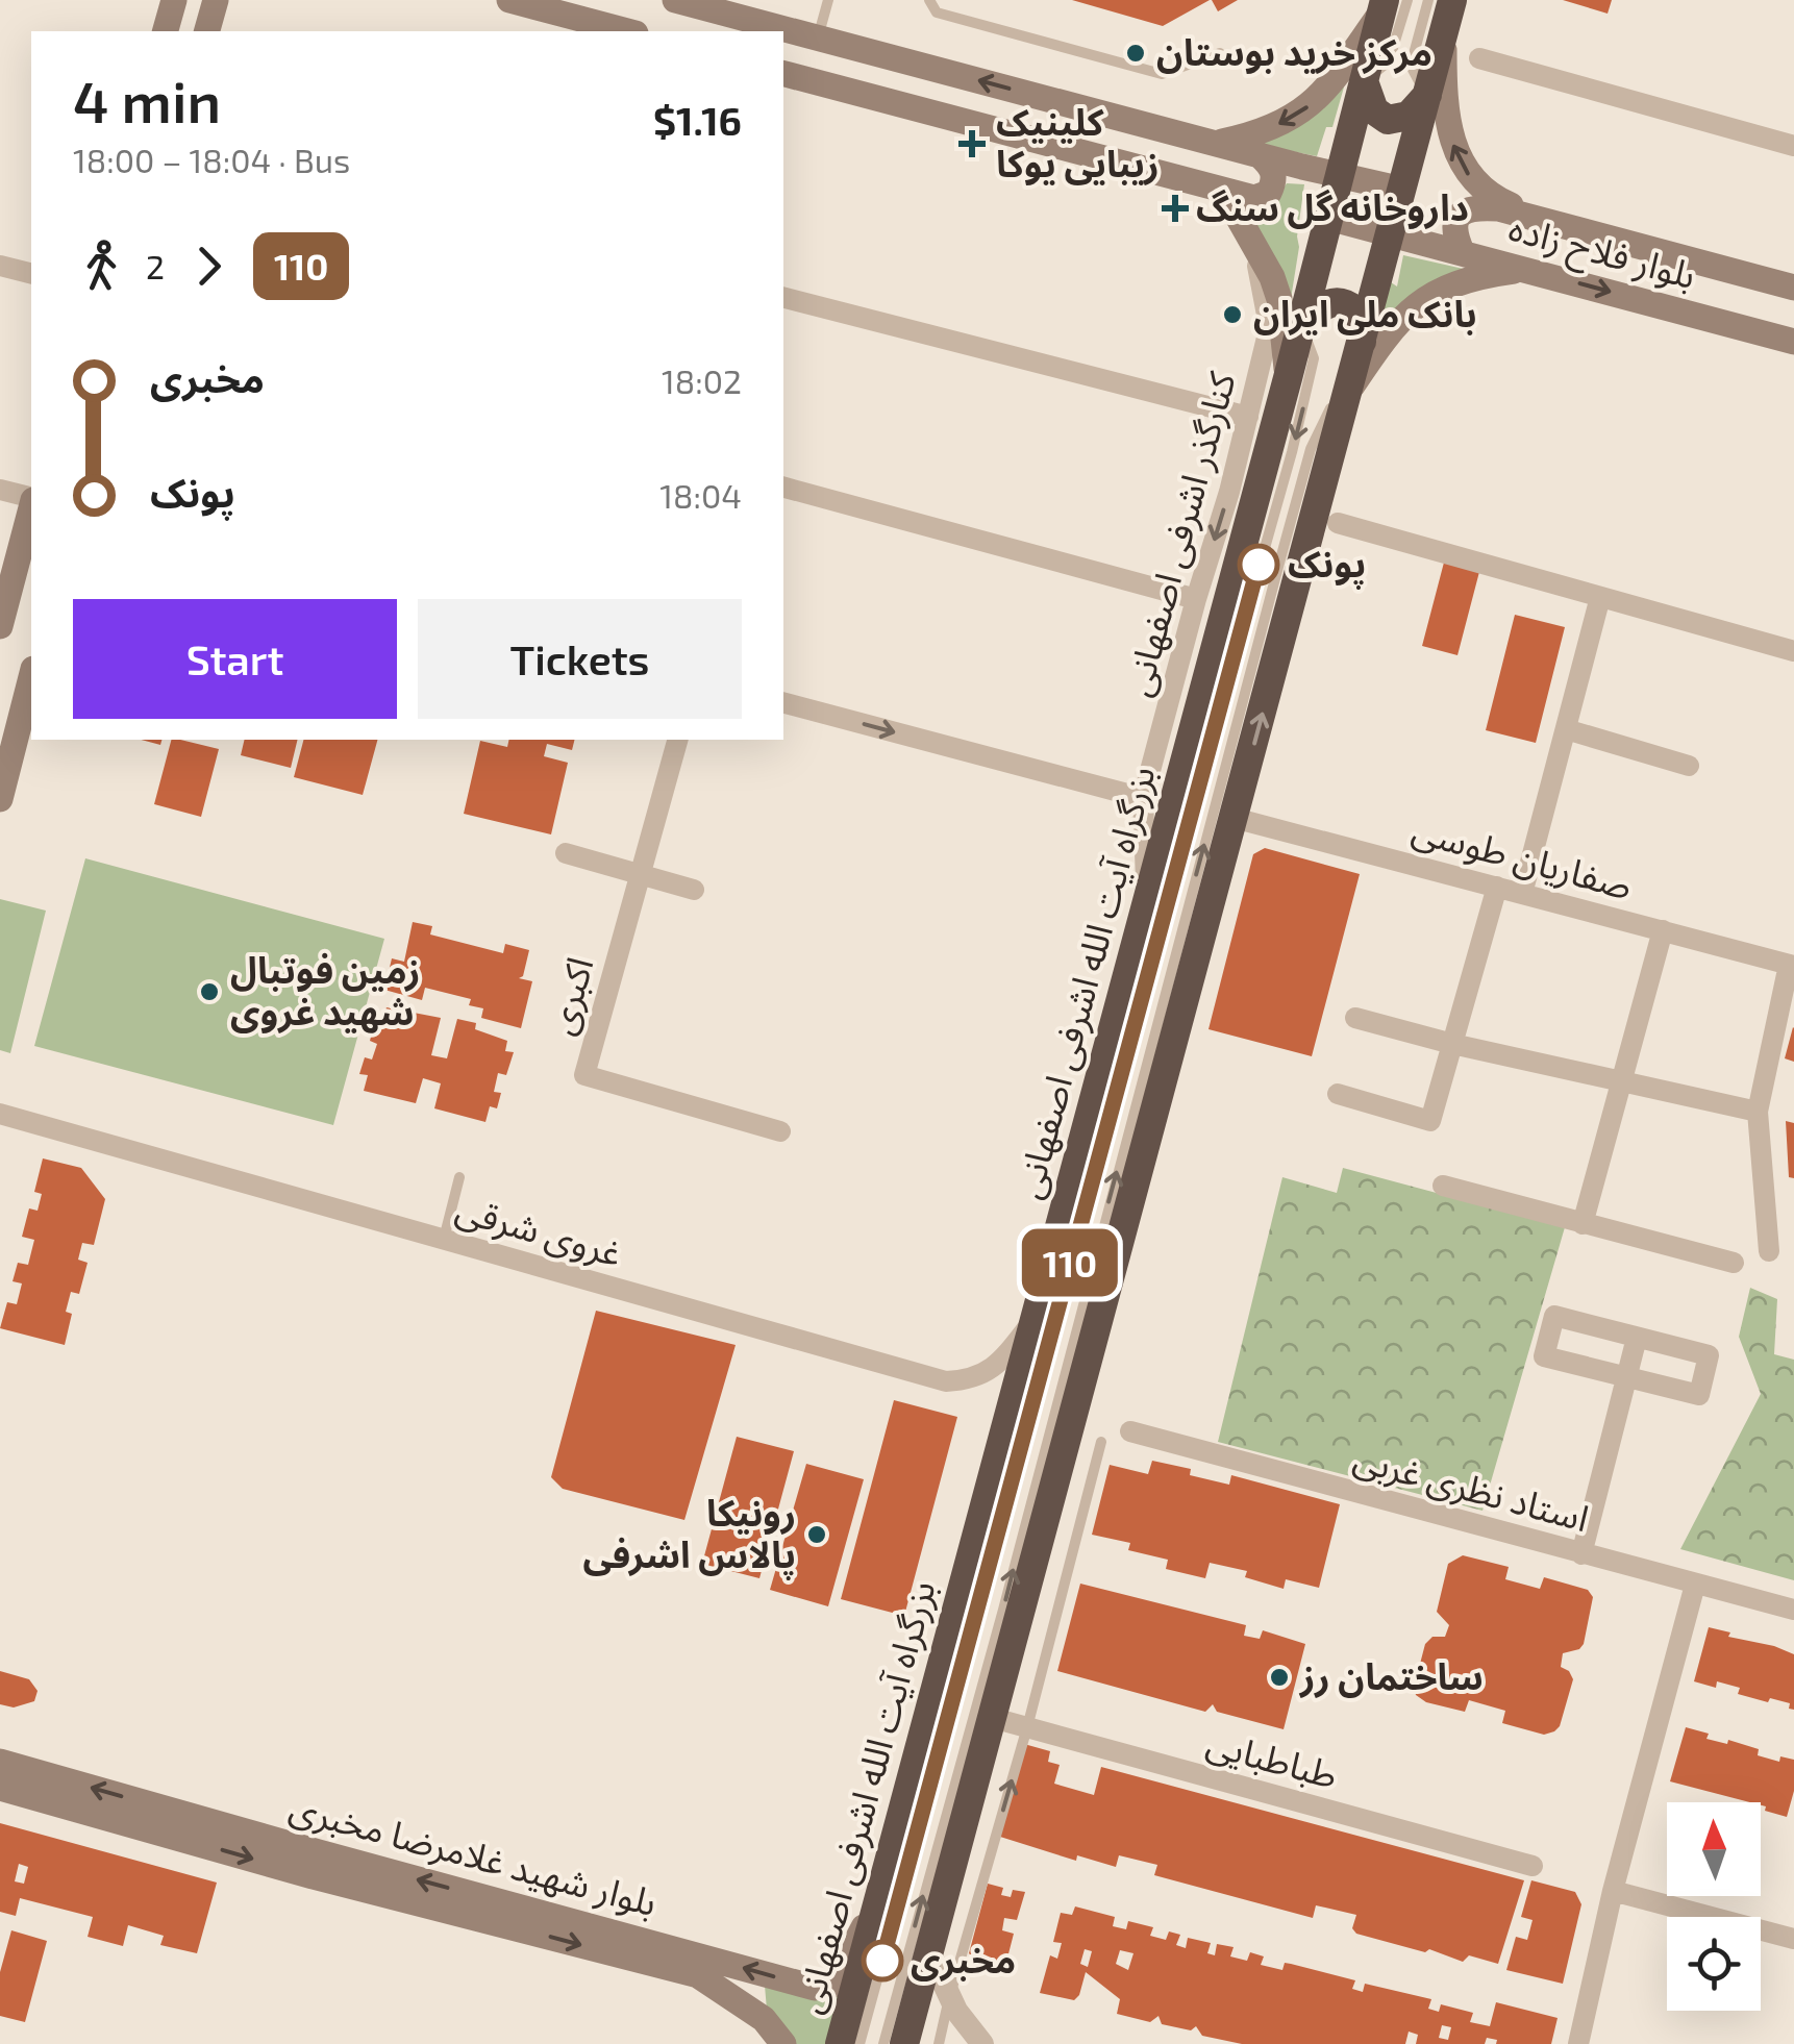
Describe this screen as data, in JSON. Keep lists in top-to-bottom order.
{
  "streets": {
    "highway": ["بزرگراه آیت الله اشرفی اصفهانی"],
    "main road": ["بلوار فلاح زاده", "بلوار شهید غلامرضا مخبری"],
    "street": [
      "کنارگذر اشرفی اصفهانی",
      "صفاریان طوسی",
      "اکبری",
      "غروی شرقی",
      "استاد نظری غربی",
      "طباطبایی"
    ]
  },
  "crossings": [
    ["بلوار فلاح زاده", "بزرگراه آیت الله اشرفی اصفهانی"],
    ["کنارگذر اشرفی اصفهانی", "بزرگراه آیت الله اشرفی اصفهانی"],
    ["بزرگراه آیت الله اشرفی اصفهانی", "غروی شرقی"],
    ["بزرگراه آیت الله اشرفی اصفهانی", "بلوار شهید غلامرضا مخبری"]
  ],
  "places": {
    "other": [
      "مرکز خرید بوستان",
      "بانک ملی ایران",
      "پونک",
      "زمین فوتبال شهید غروی",
      "رونیکا پالاس اشرفی",
      "ساختمان رز",
      "مخبری"
    ],
    "health": ["کلینیک زیبایی یوکا", "داروخانه گل سنگ"]
  },
  "lines": ["bus line 110"],
  "north": "top",
  "page": {
    "on_map": "110",
    "heading": ["4 min", "18:00 – 18:04 · Bus", "$1.16"],
    "legs": ["2", "110"],
    "list": [
      {
        "name": "مخبری",
        "value": "18:02"
      },
      {
        "name": "پونک",
        "value": "18:04"
      }
    ],
    "buttons": ["Start", "Tickets"]
  }
}
